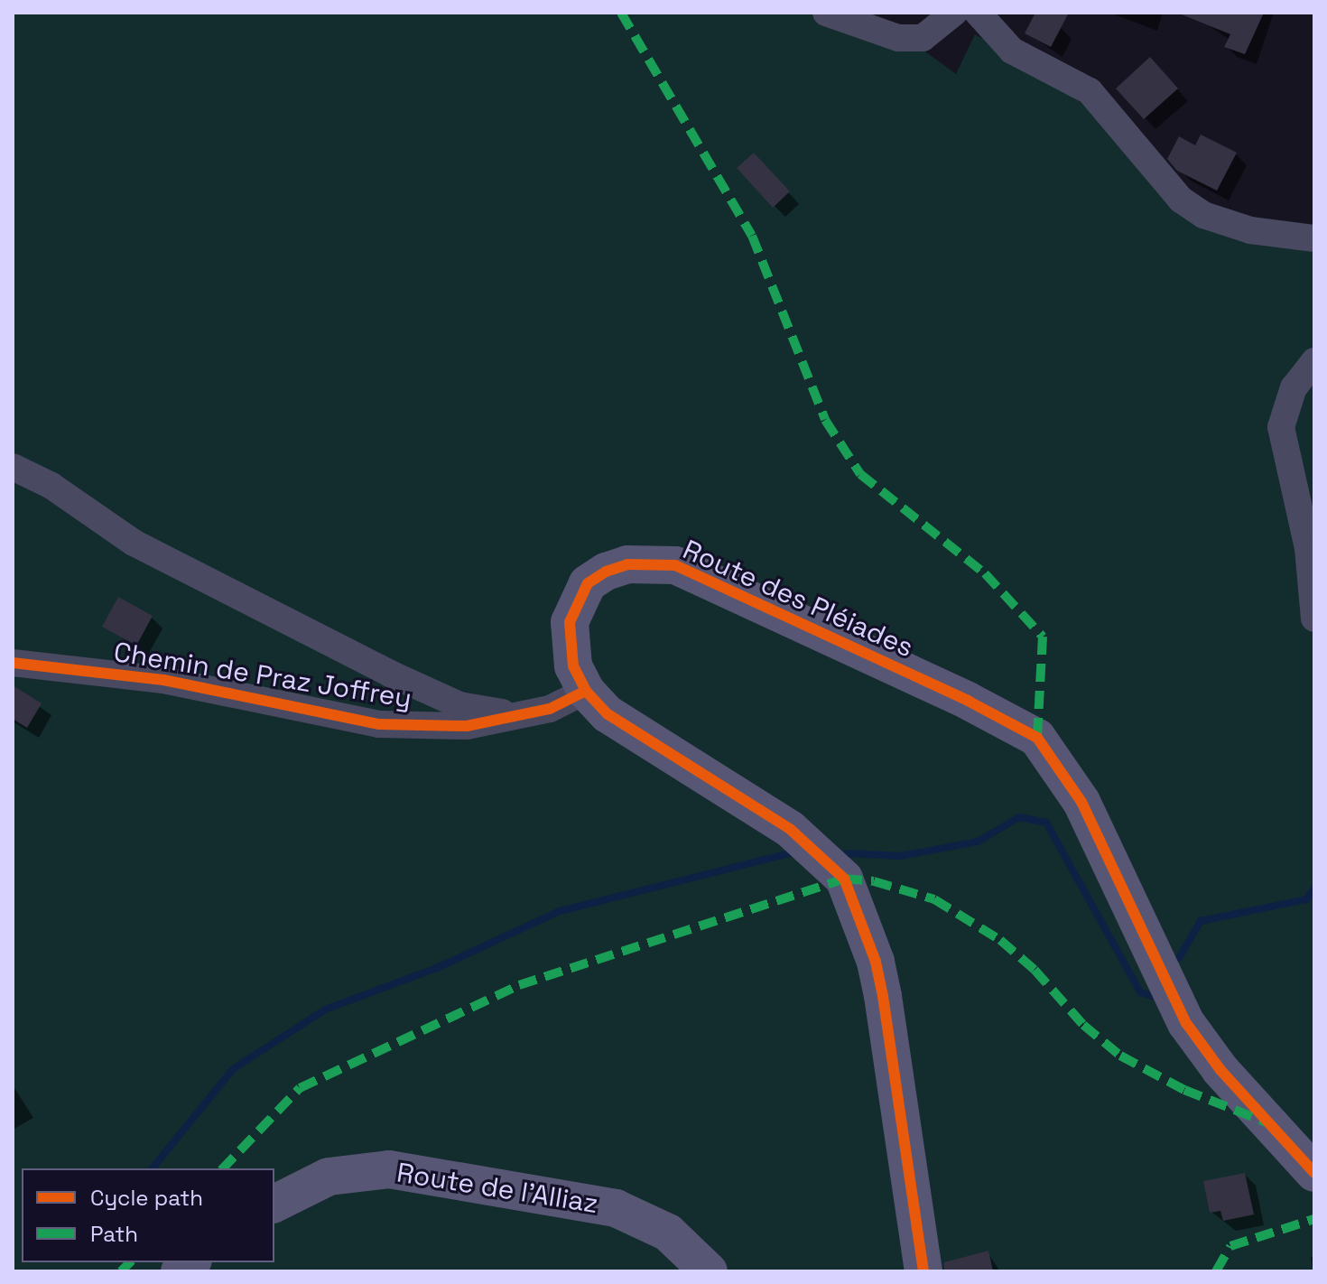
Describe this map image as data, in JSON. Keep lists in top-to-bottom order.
{
  "streets": {
    "street": ["Route des Pléiades", "Chemin de Praz Joffrey", "Route de l'Alliaz"]
  },
  "crossings": [
    ["Route des Pléiades", "Chemin de Praz Joffrey"]
  ],
  "legend": ["Cycle path", "Path"]
}
